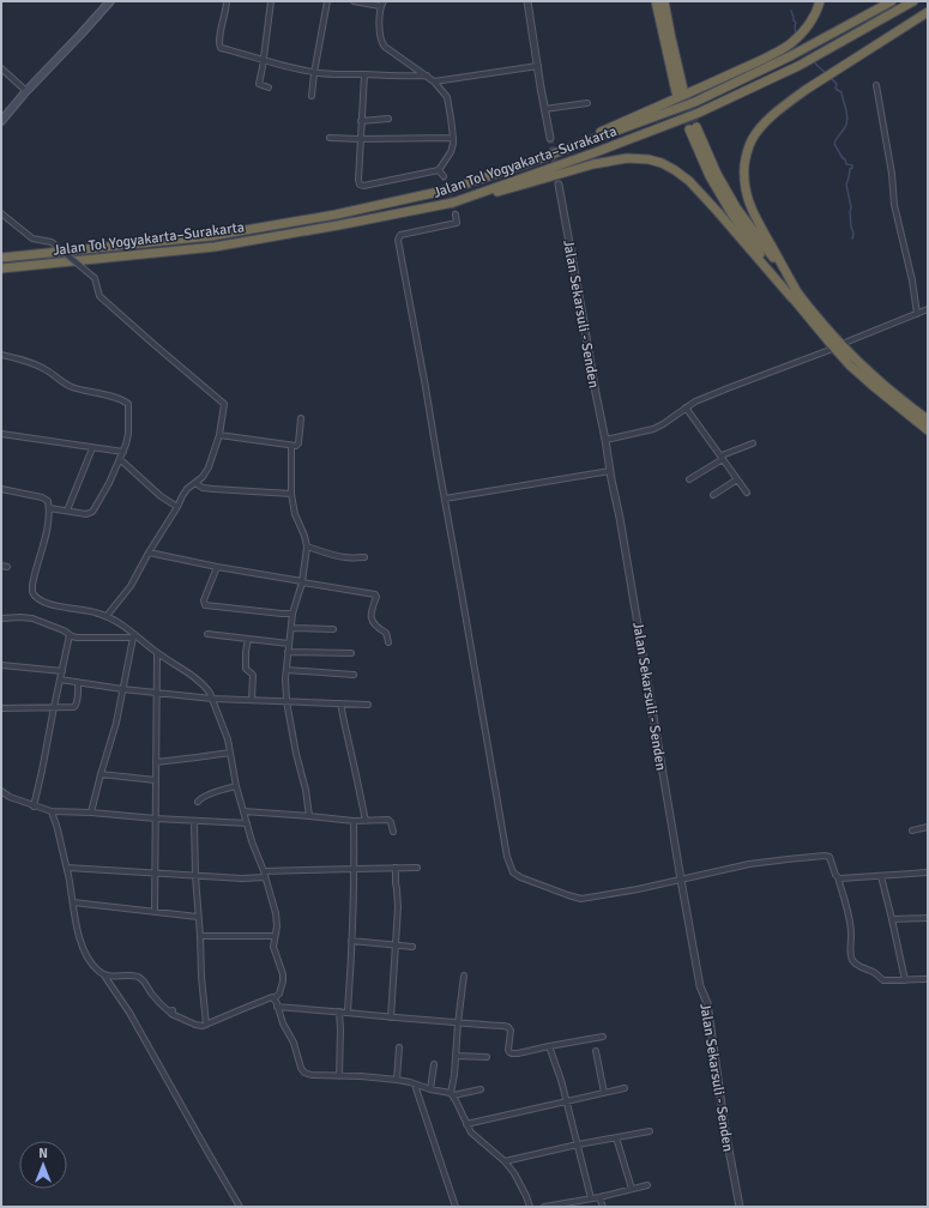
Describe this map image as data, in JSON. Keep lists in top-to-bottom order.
{
  "streets": {
    "highway": ["Jalan Tol Yogyakarta–Surakarta"],
    "street": ["Jalan Sekarsuli - Senden"]
  },
  "north": "top"
}
